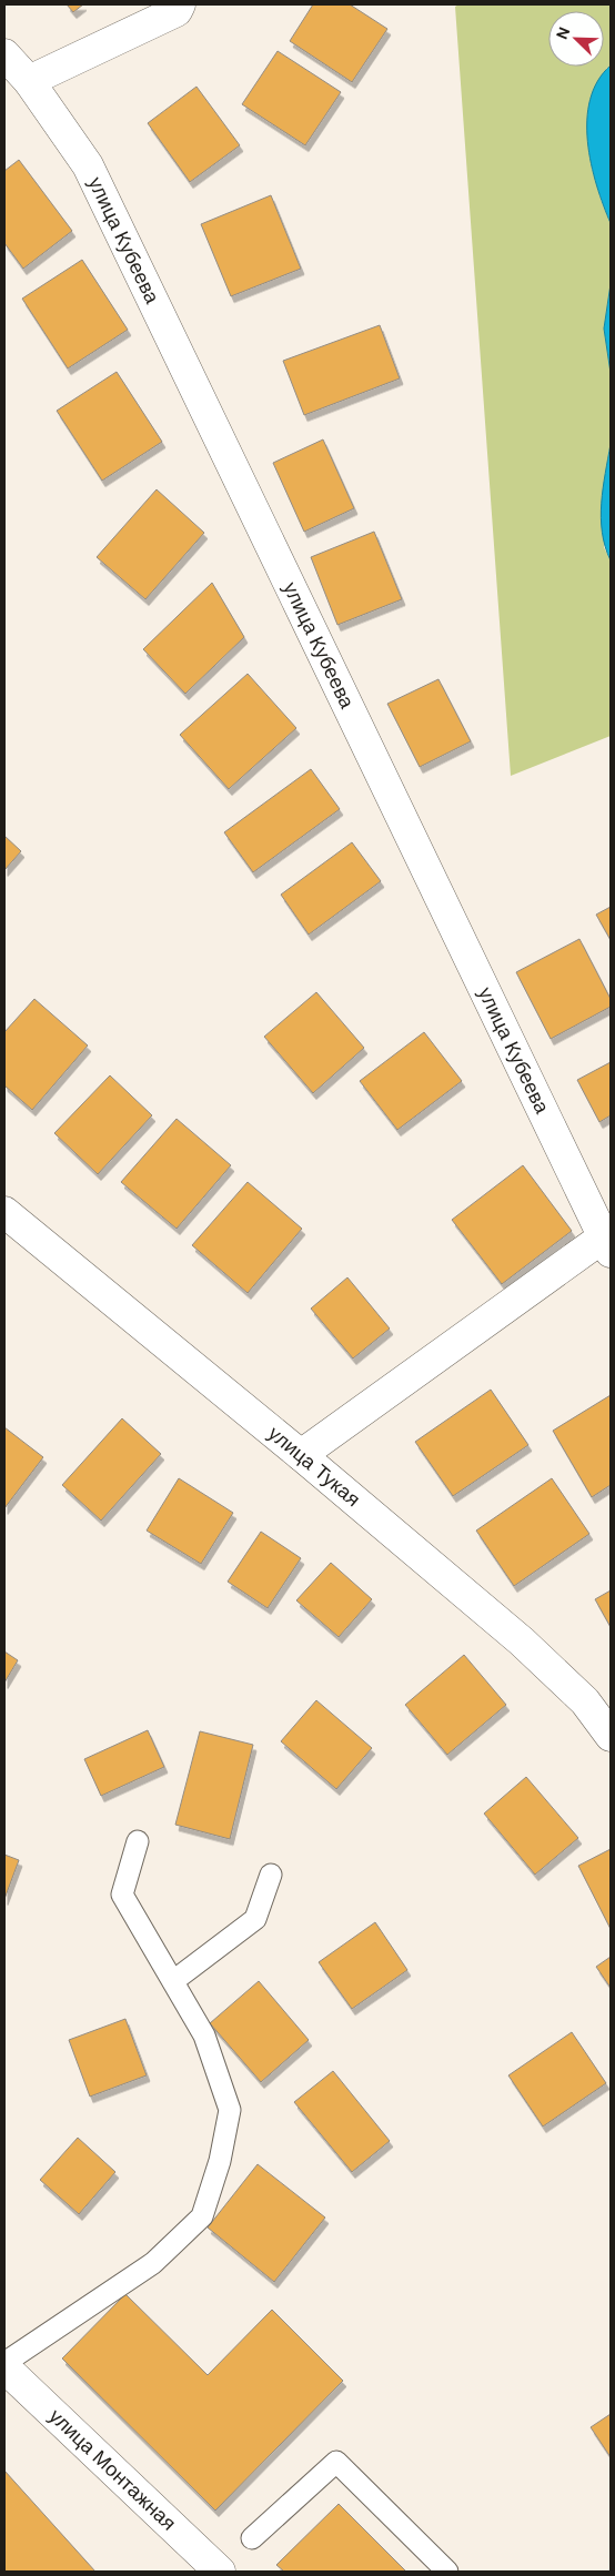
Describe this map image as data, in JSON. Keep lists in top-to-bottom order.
{
  "streets": {
    "street": ["улица Кубеева", "улица Тукая", "улица Монтажная"]
  },
  "north": "top left"
}
